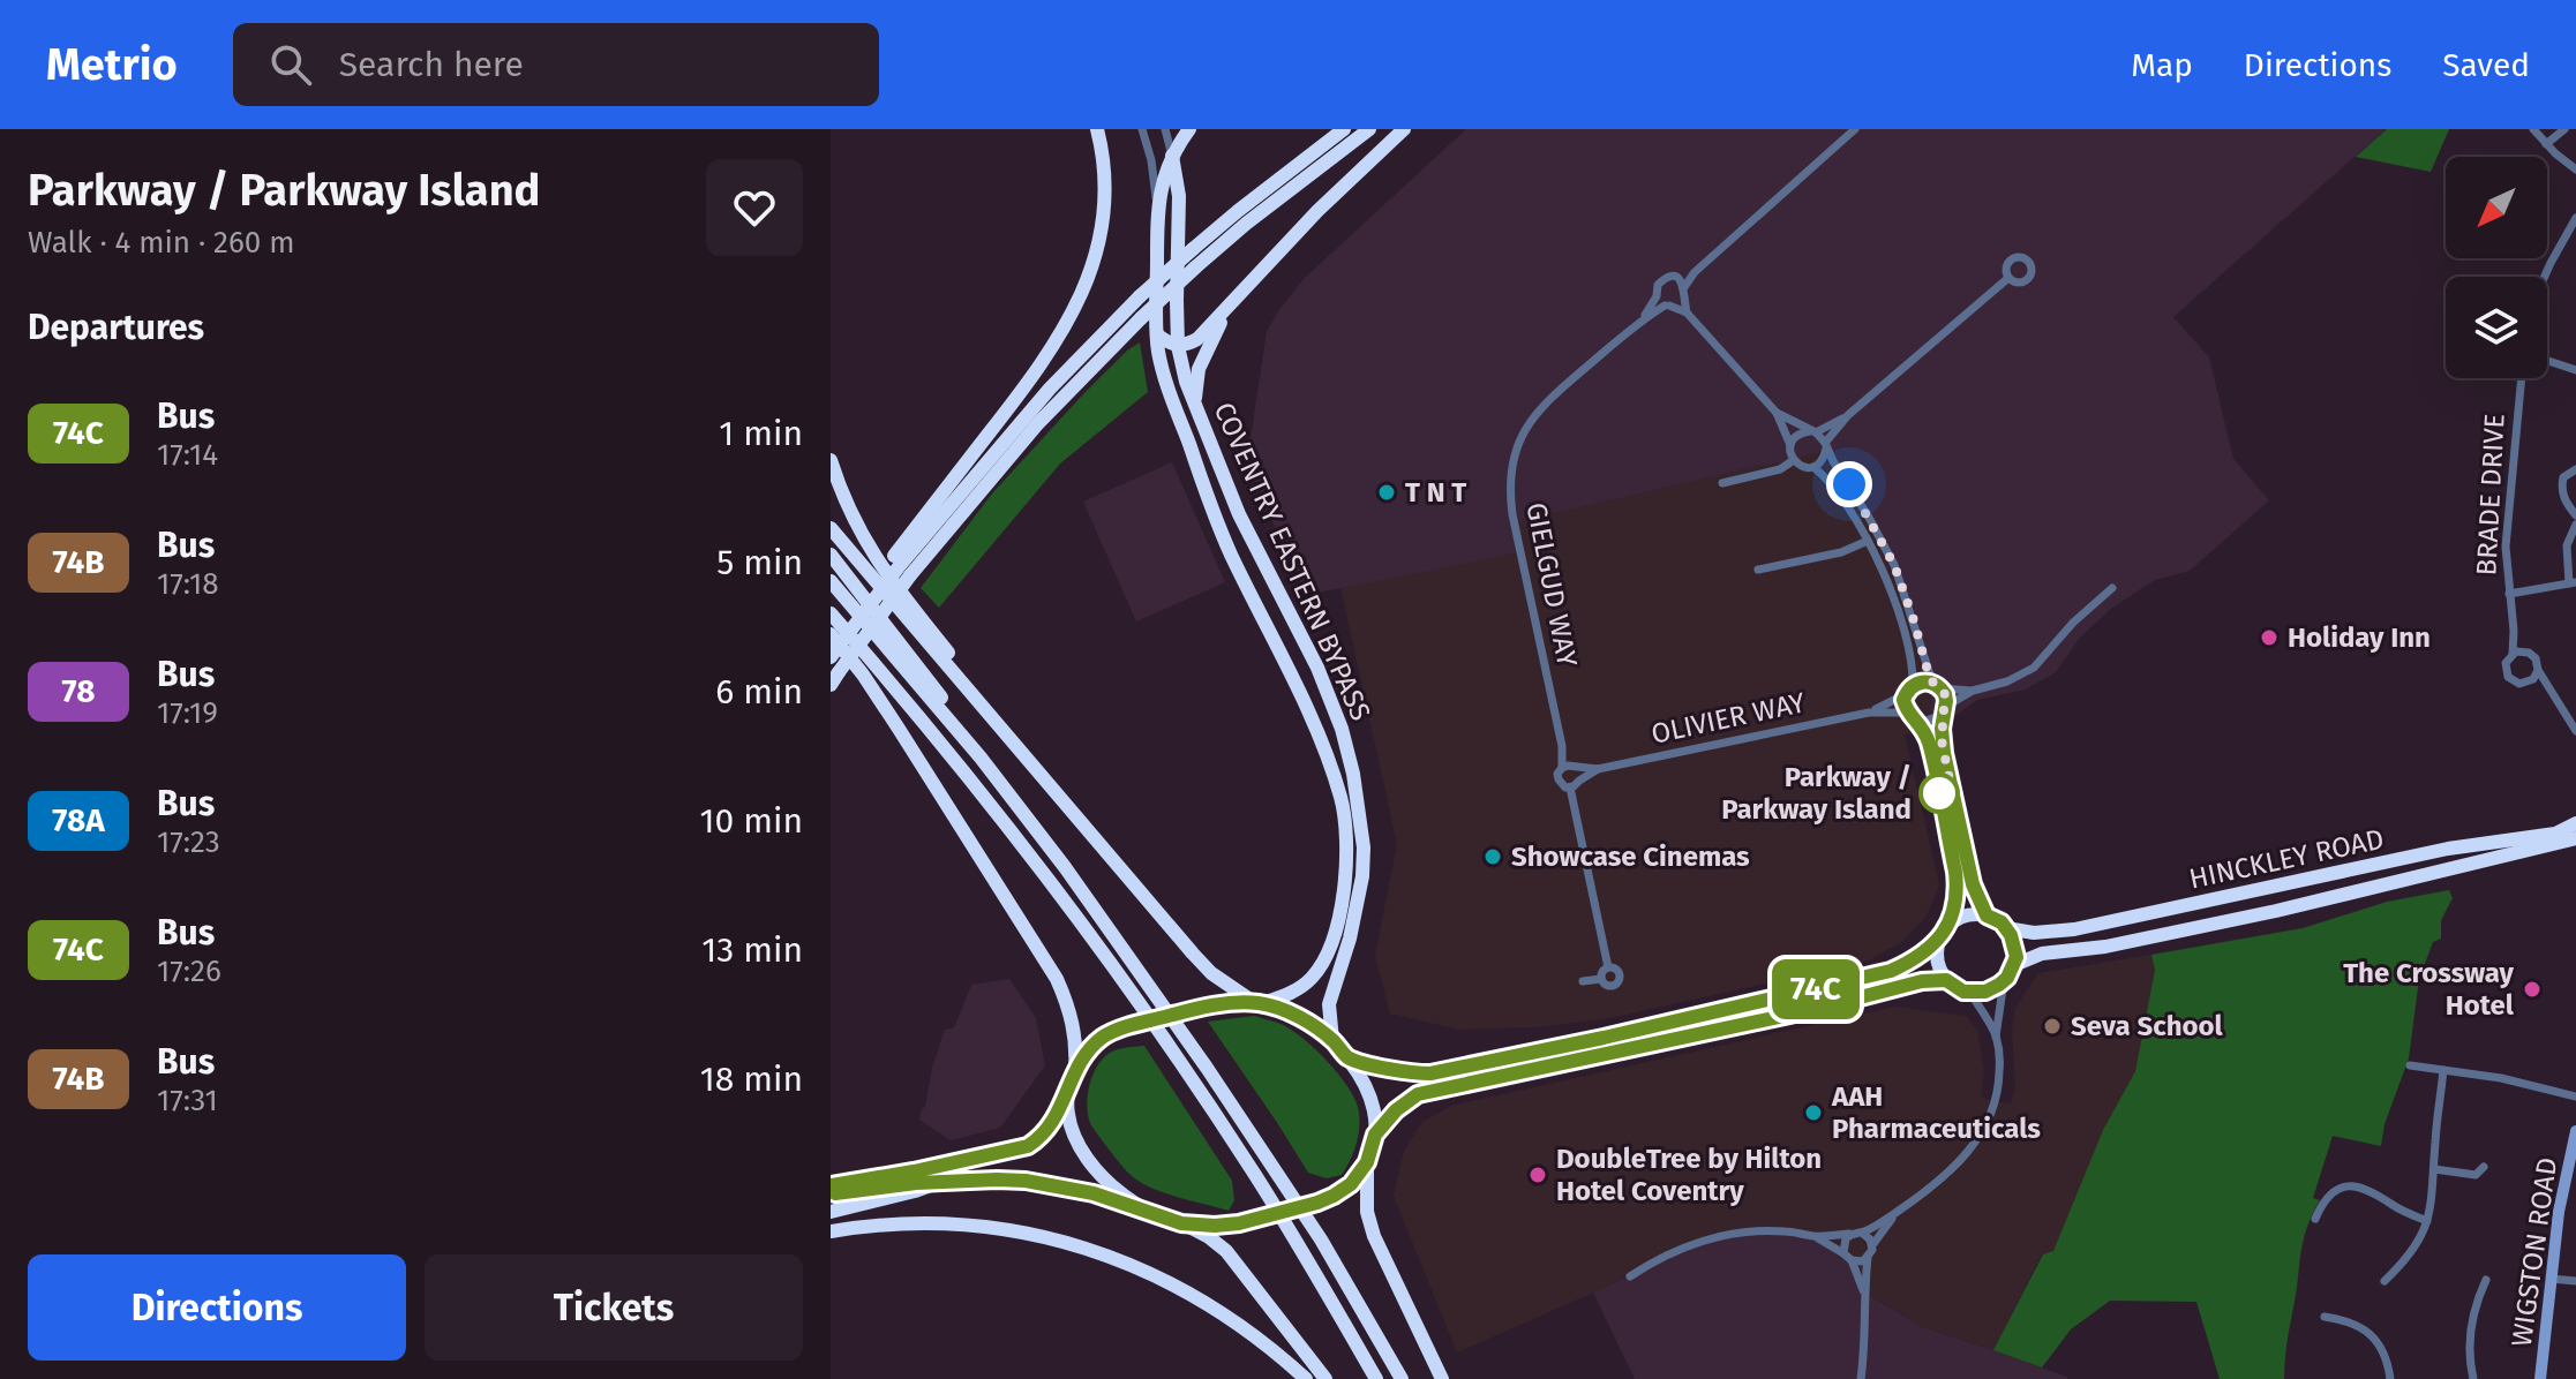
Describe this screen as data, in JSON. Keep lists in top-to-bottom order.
{
  "streets": {
    "highway": ["COVENTRY EASTERN BYPASS", "HINCKLEY ROAD"],
    "main road": ["WIGSTON ROAD"],
    "street": ["BRADE DRIVE", "GIELGUD WAY", "OLIVIER WAY"]
  },
  "crossings": [
    ["GIELGUD WAY", "OLIVIER WAY"]
  ],
  "places": [
    "T N T",
    "Holiday Inn",
    "Parkway / Parkway Island",
    "Showcase Cinemas",
    "The Crossway Hotel",
    "Seva School",
    "AAH Pharmaceuticals",
    "DoubleTree by Hilton Hotel Coventry"
  ],
  "lines": ["bus line 74C"],
  "north": "bottom left",
  "page": {
    "header": "Metrio",
    "search": "Search here",
    "nav": ["Map", "Directions", "Saved"],
    "heading": [
      ["Parkway / Parkway Island", "Walk · 4 min · 260 m"],
      "Departures"
    ],
    "on_map": "74C",
    "list": [
      {
        "mark": "74C",
        "name": "Bus",
        "note": "17:14",
        "value": "1 min"
      },
      {
        "mark": "74B",
        "name": "Bus",
        "note": "17:18",
        "value": "5 min"
      },
      {
        "mark": "78",
        "name": "Bus",
        "note": "17:19",
        "value": "6 min"
      },
      {
        "mark": "78A",
        "name": "Bus",
        "note": "17:23",
        "value": "10 min"
      },
      {
        "mark": "74C",
        "name": "Bus",
        "note": "17:26",
        "value": "13 min"
      },
      {
        "mark": "74B",
        "name": "Bus",
        "note": "17:31",
        "value": "18 min"
      }
    ],
    "buttons": ["Directions", "Tickets"]
  }
}
